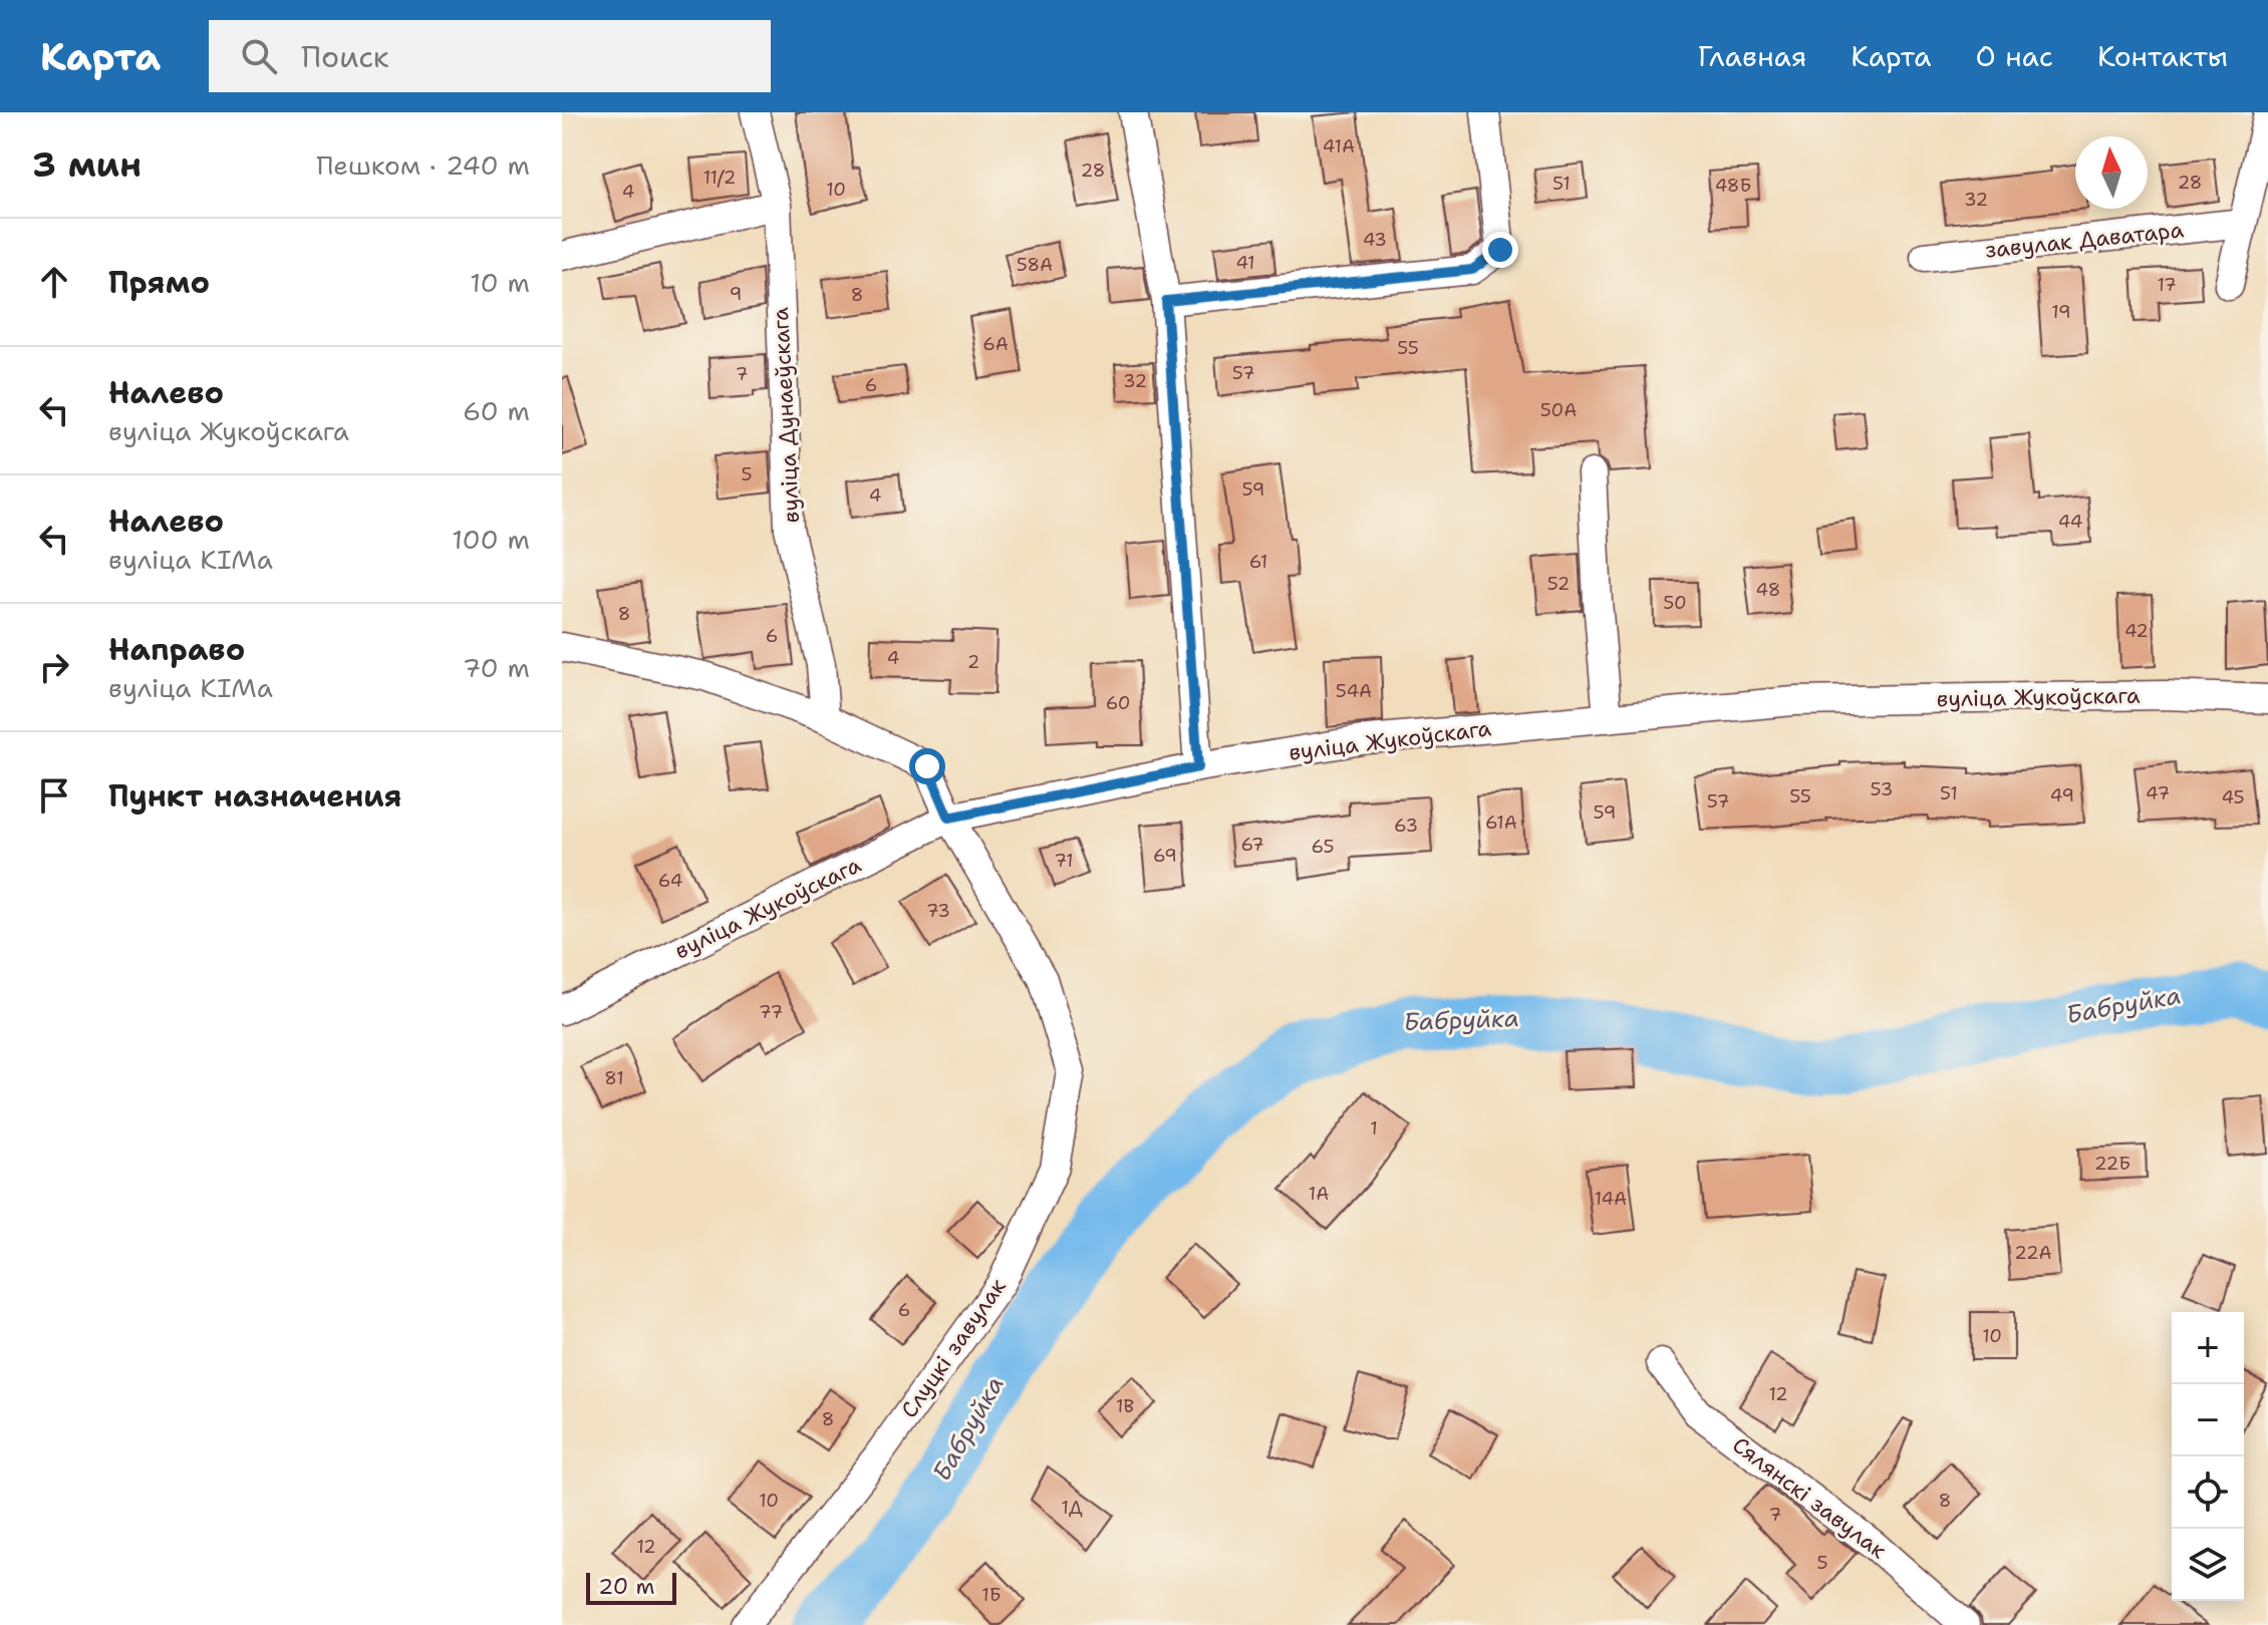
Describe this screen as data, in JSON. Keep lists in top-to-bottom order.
{
  "streets": {
    "street": [
      "завулак Даватара",
      "вуліца Дунаеўскага",
      "вуліца Жукоўскага",
      "Слуцкі завулак",
      "Сялянскі завулак"
    ]
  },
  "crossings": [
    ["вуліца Дунаеўскага", "Слуцкі завулак"],
    ["вуліца Жукоўскага", "Слуцкі завулак"]
  ],
  "water": ["Бабруйка"],
  "house_numbers": [
    "41А",
    "28",
    "11/2",
    "28",
    "51",
    "48Б",
    "10",
    "4",
    "32",
    "43",
    "41",
    "58А",
    "17",
    "9",
    "8",
    "19",
    "6А",
    "55",
    "57",
    "7",
    "32",
    "6",
    "50А",
    "5",
    "59",
    "4",
    "44",
    "61",
    "52",
    "48",
    "50",
    "8",
    "42",
    "6",
    "4",
    "2",
    "54А",
    "60",
    "53",
    "51",
    "47",
    "49",
    "55",
    "45",
    "57",
    "59",
    "61А",
    "63",
    "67",
    "65",
    "69",
    "71",
    "64",
    "73",
    "77",
    "81",
    "1",
    "22Б",
    "1А",
    "14А",
    "22А",
    "6",
    "10",
    "12",
    "1В",
    "8",
    "10",
    "8",
    "1Д",
    "7",
    "12",
    "5",
    "1Б"
  ],
  "scale_bar": "20 m",
  "north": "top",
  "page": {
    "header": "Карта",
    "search": "Поиск",
    "nav": [
      "Главная",
      "Карта",
      "О нас",
      "Контакты"
    ],
    "heading": ["3 мин", "Пешком · 240 m"],
    "list": [
      ["Прямо", "10 m"],
      ["Налево", "вуліца Жукоўскага", "60 m"],
      ["Налево", "вуліца КІМа", "100 m"],
      ["Направо", "вуліца КІМа", "70 m"],
      "Пункт назначения"
    ],
    "map_buttons": ["+", "−"],
    "scale": "20 m"
  }
}
